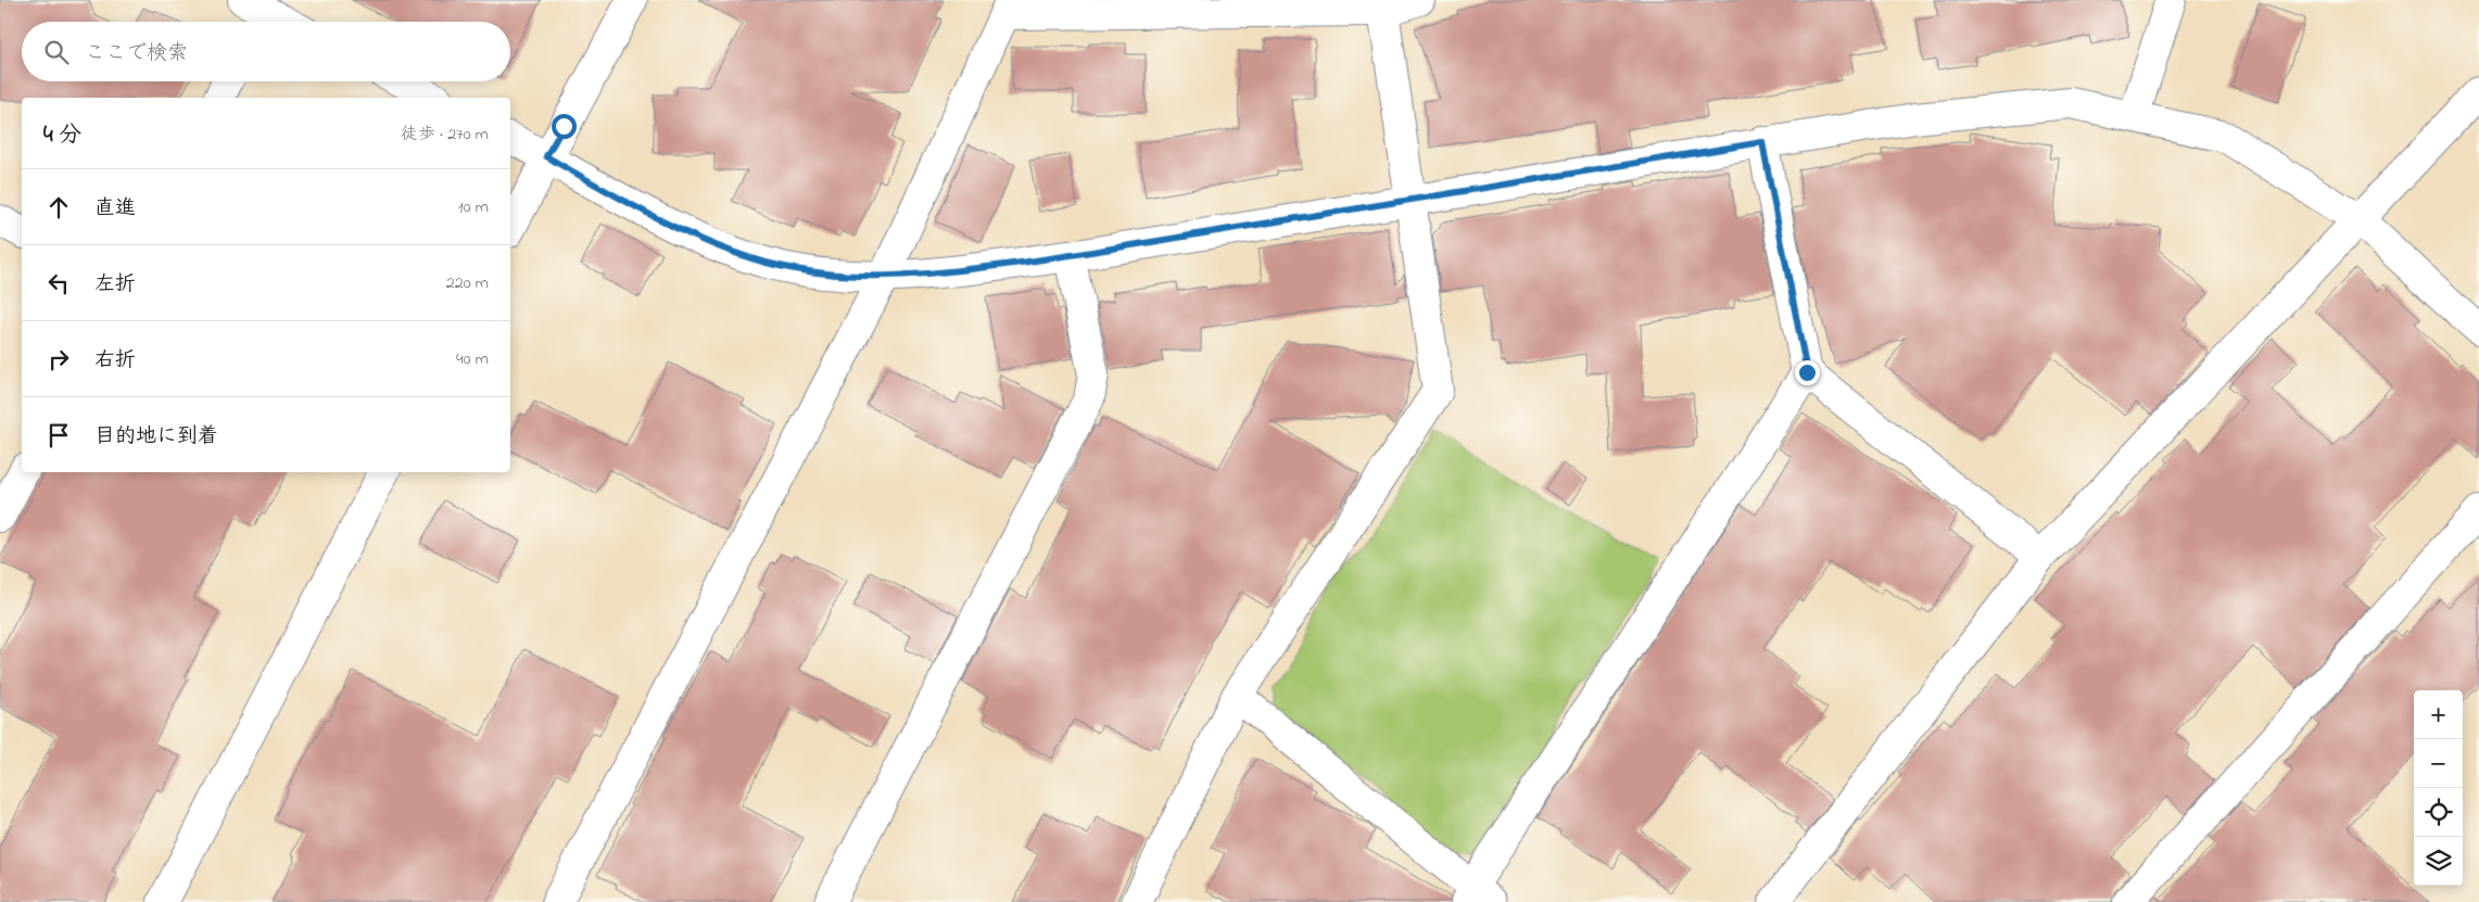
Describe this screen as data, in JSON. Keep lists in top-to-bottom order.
{
  "page": {
    "search": "ここで検索",
    "heading": ["4 分", "徒歩 · 270 m"],
    "list": [
      ["直進", "10 m"],
      ["左折", "220 m"],
      ["右折", "40 m"],
      "目的地に到着"
    ],
    "map_buttons": ["+", "−"]
  }
}
